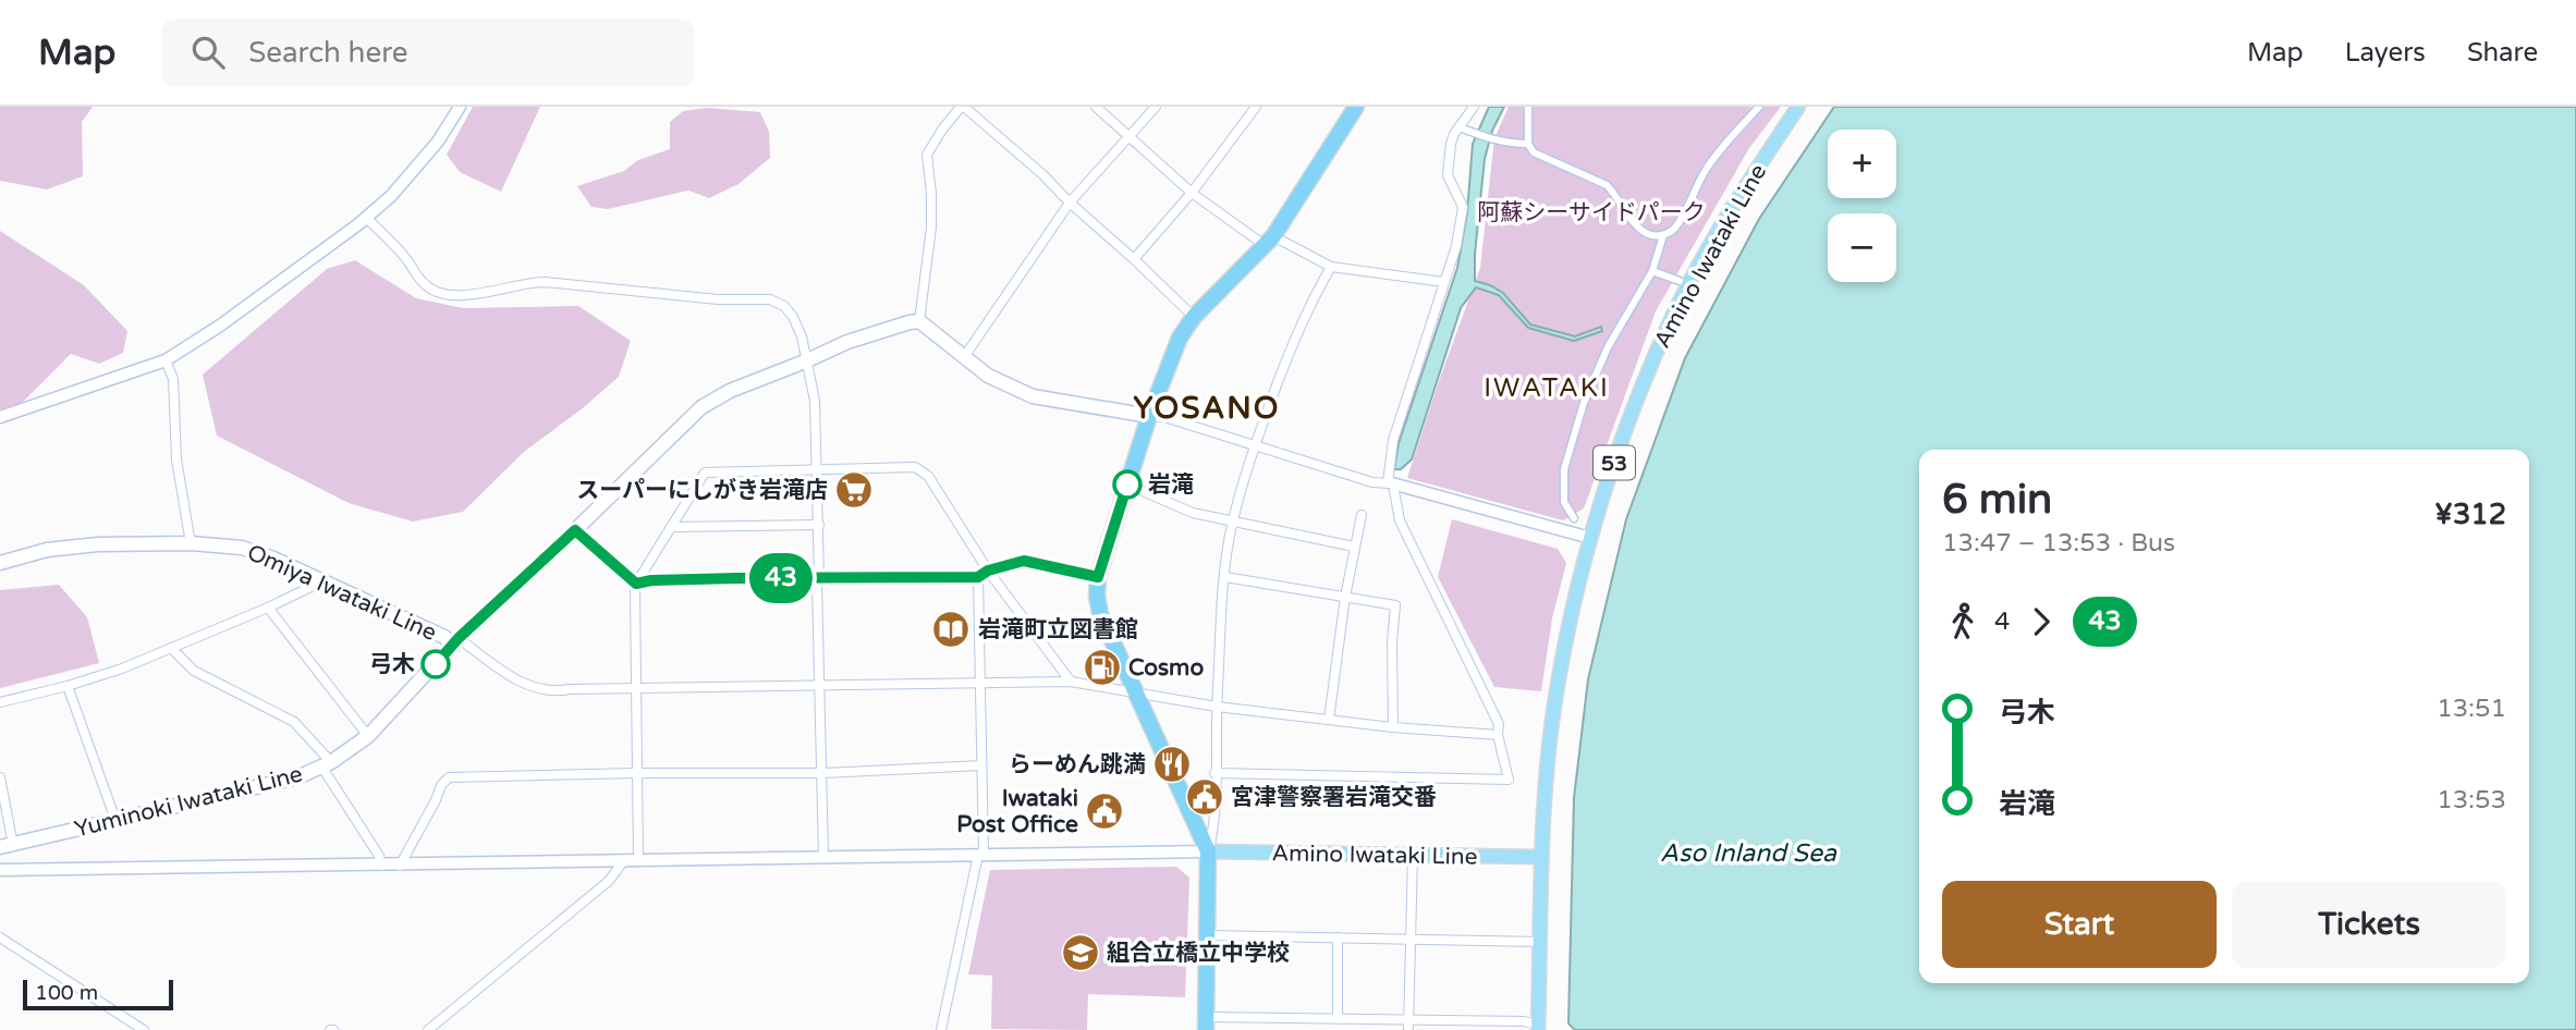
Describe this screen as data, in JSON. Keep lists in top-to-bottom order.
{
  "streets": {
    "main road": [
      "Amino Iwataki Line",
      "53",
      "Omiya Iwataki Line",
      "Yuminoki Iwataki Line"
    ]
  },
  "crossings": [
    ["Omiya Iwataki Line", "Yuminoki Iwataki Line"]
  ],
  "districts": ["IWATAKI", "YOSANO"],
  "water": ["Aso Inland Sea"],
  "parks": ["阿蘇シーサイドパーク"],
  "places": {
    "other": ["岩滝", "弓木"],
    "supermarket": ["スーパーにしがき岩滝店"],
    "library": ["岩滝町立図書館"],
    "fuel station": ["Cosmo"],
    "restaurant": ["らーめん跳満"],
    "public building": ["宮津警察署岩滝交番", "Iwataki Post Office"],
    "school or university": ["組合立橋立中学校"]
  },
  "lines": ["bus line 43"],
  "scale_bar": "100 m",
  "page": {
    "header": "Map",
    "search": "Search here",
    "nav": ["Map", "Layers", "Share"],
    "on_map": "43",
    "map_buttons": ["+", "−"],
    "heading": ["6 min", "13:47 – 13:53 · Bus", "¥312"],
    "legs": ["4", "43"],
    "list": [
      {
        "name": "弓木",
        "value": "13:51"
      },
      {
        "name": "岩滝",
        "value": "13:53"
      }
    ],
    "buttons": ["Start", "Tickets"],
    "scale": "100 m"
  }
}
